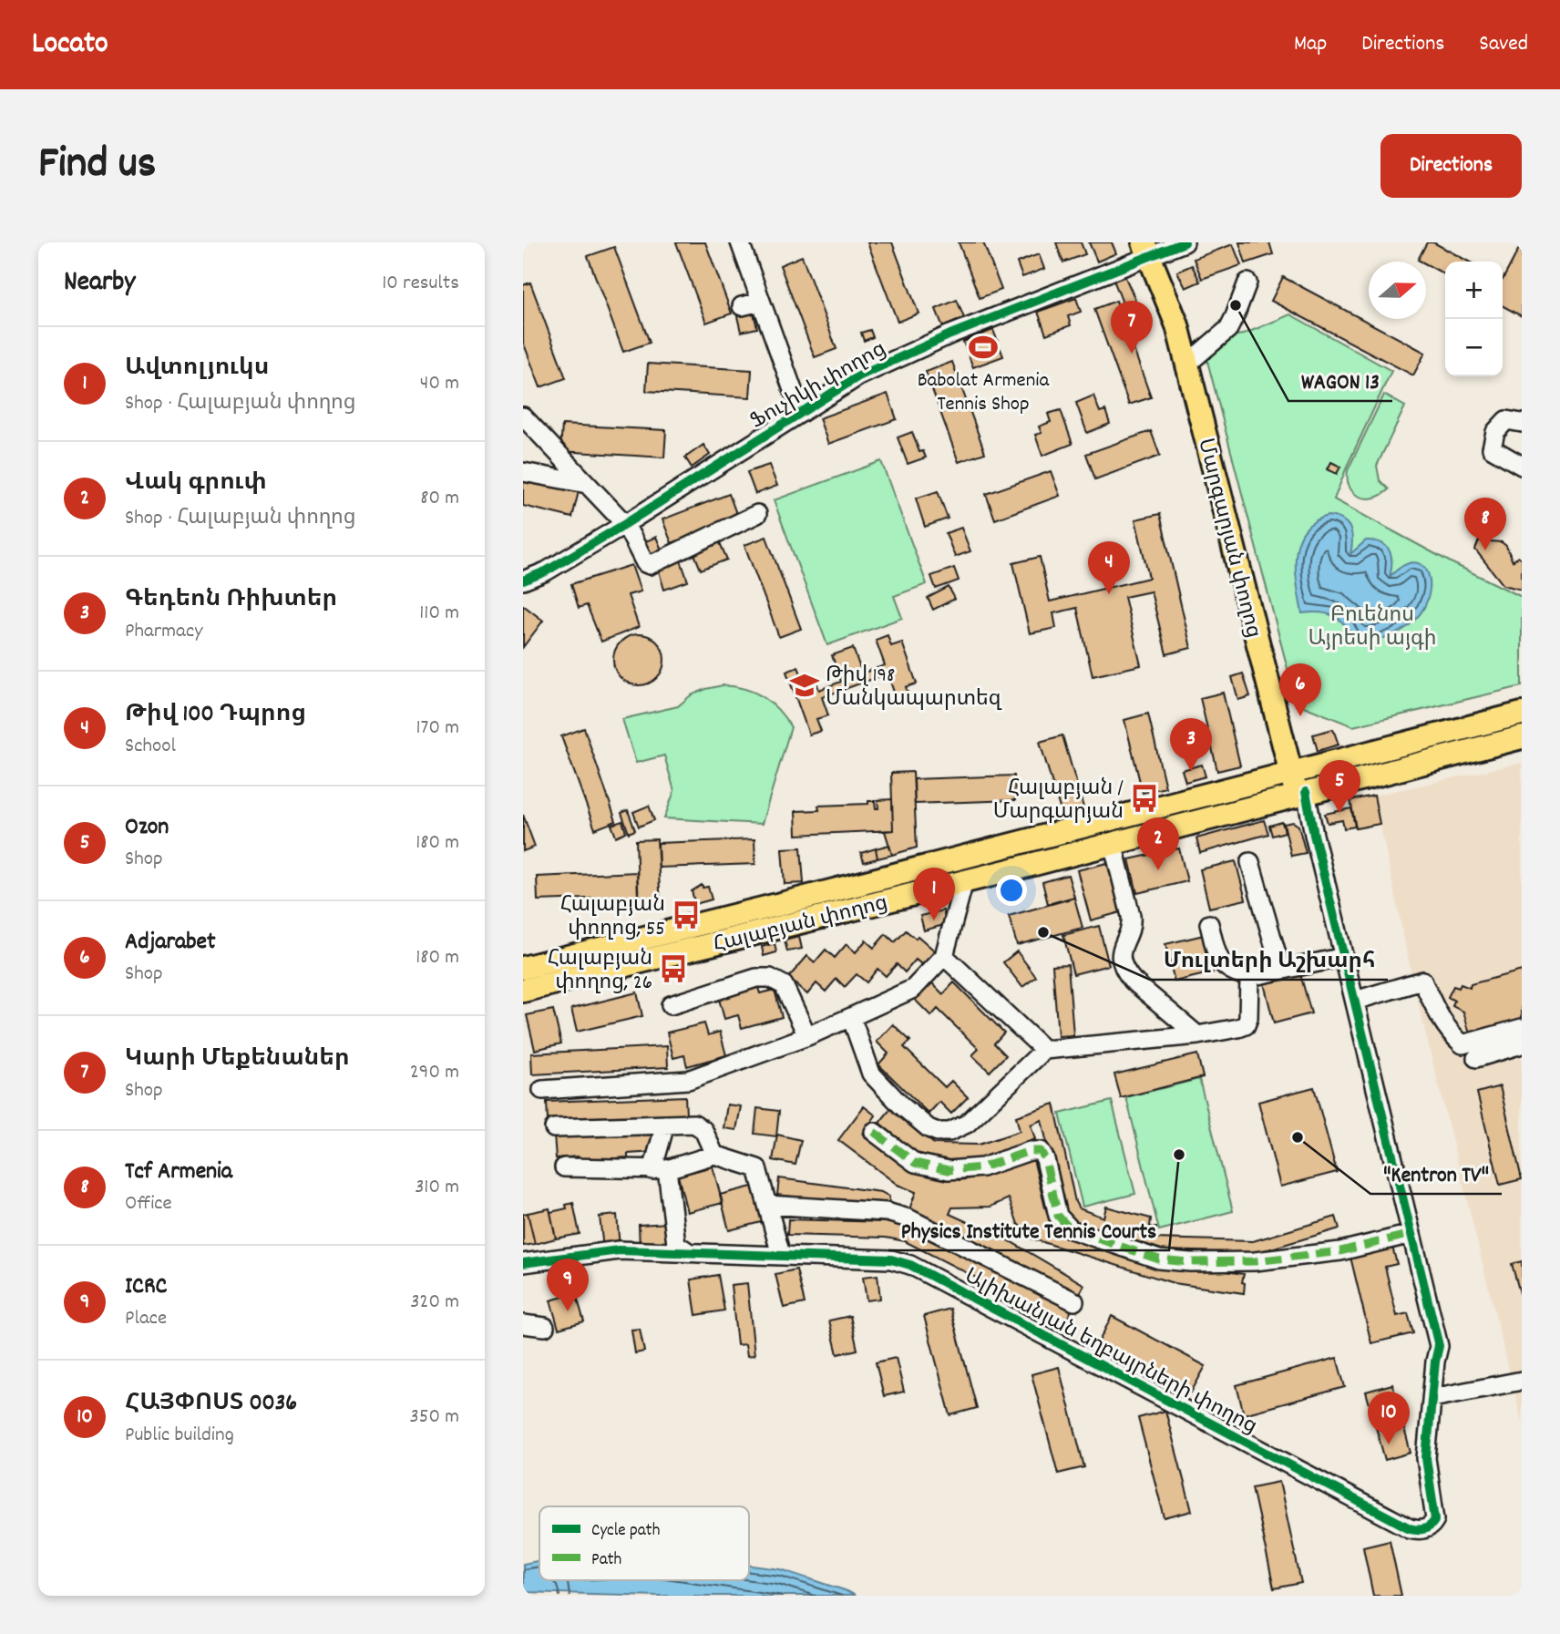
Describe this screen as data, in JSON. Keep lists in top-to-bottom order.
{
  "streets": {
    "main road": ["Մարգարյան փողոց", "Հալաբյան փողոց"],
    "street": ["Ֆուչիկի փողոց", "Ալիխանյան եղբայրների փողոց"]
  },
  "crossings": [
    ["Ֆուչիկի փողոց", "Մարգարյան փողոց"],
    ["Մարգարյան փողոց", "Հալաբյան փողոց"],
    ["Մարգարյան փողոց", "Ալիխանյան եղբայրների փողոց"]
  ],
  "parks": ["Բուենոս Այրեսի այգի"],
  "places": {
    "other": [
      "WAGON 13",
      "Մուլտերի Աշխարհ",
      "\"Kentron TV\"",
      "Physics Institute Tennis Courts"
    ],
    "sports": ["Babolat Armenia Tennis Shop"],
    "school or university": ["Թիվ 198 Մանկապարտեզ"],
    "bus stop": ["Հալաբյան / Մարգարյան", "Հալաբյան փողոց, 55", "Հալաբյան փողոց, 26"]
  },
  "legend": ["Cycle path", "Path"],
  "north": "right",
  "page": {
    "header": "Locato",
    "nav": ["Map", "Directions", "Saved"],
    "title": "Find us",
    "buttons": "Directions",
    "heading": ["Nearby", "10 results"],
    "map_buttons": ["+", "−"],
    "pins": [
      "7",
      "8",
      "4",
      "6",
      "3",
      "5",
      "2",
      "1",
      "9",
      "10"
    ],
    "list": [
      {
        "mark": "1",
        "name": "Ավտոլյուկս",
        "note": "Shop · Հալաբյան փողոց",
        "value": "40 m"
      },
      {
        "mark": "2",
        "name": "Վակ գրուփ",
        "note": "Shop · Հալաբյան փողոց",
        "value": "80 m"
      },
      {
        "mark": "3",
        "name": "Գեդեոն Ռիխտեր",
        "note": "Pharmacy",
        "value": "110 m"
      },
      {
        "mark": "4",
        "name": "Թիվ 100 Դպրոց",
        "note": "School",
        "value": "170 m"
      },
      {
        "mark": "5",
        "name": "Ozon",
        "note": "Shop",
        "value": "180 m"
      },
      {
        "mark": "6",
        "name": "Adjarabet",
        "note": "Shop",
        "value": "180 m"
      },
      {
        "mark": "7",
        "name": "Կարի Մեքենաներ",
        "note": "Shop",
        "value": "290 m"
      },
      {
        "mark": "8",
        "name": "Tcf Armenia",
        "note": "Office",
        "value": "310 m"
      },
      {
        "mark": "9",
        "name": "ICRC",
        "note": "Place",
        "value": "320 m"
      },
      {
        "mark": "10",
        "name": "ՀԱՅՓՈՍՏ 0036",
        "note": "Public building",
        "value": "350 m"
      }
    ]
  }
}
